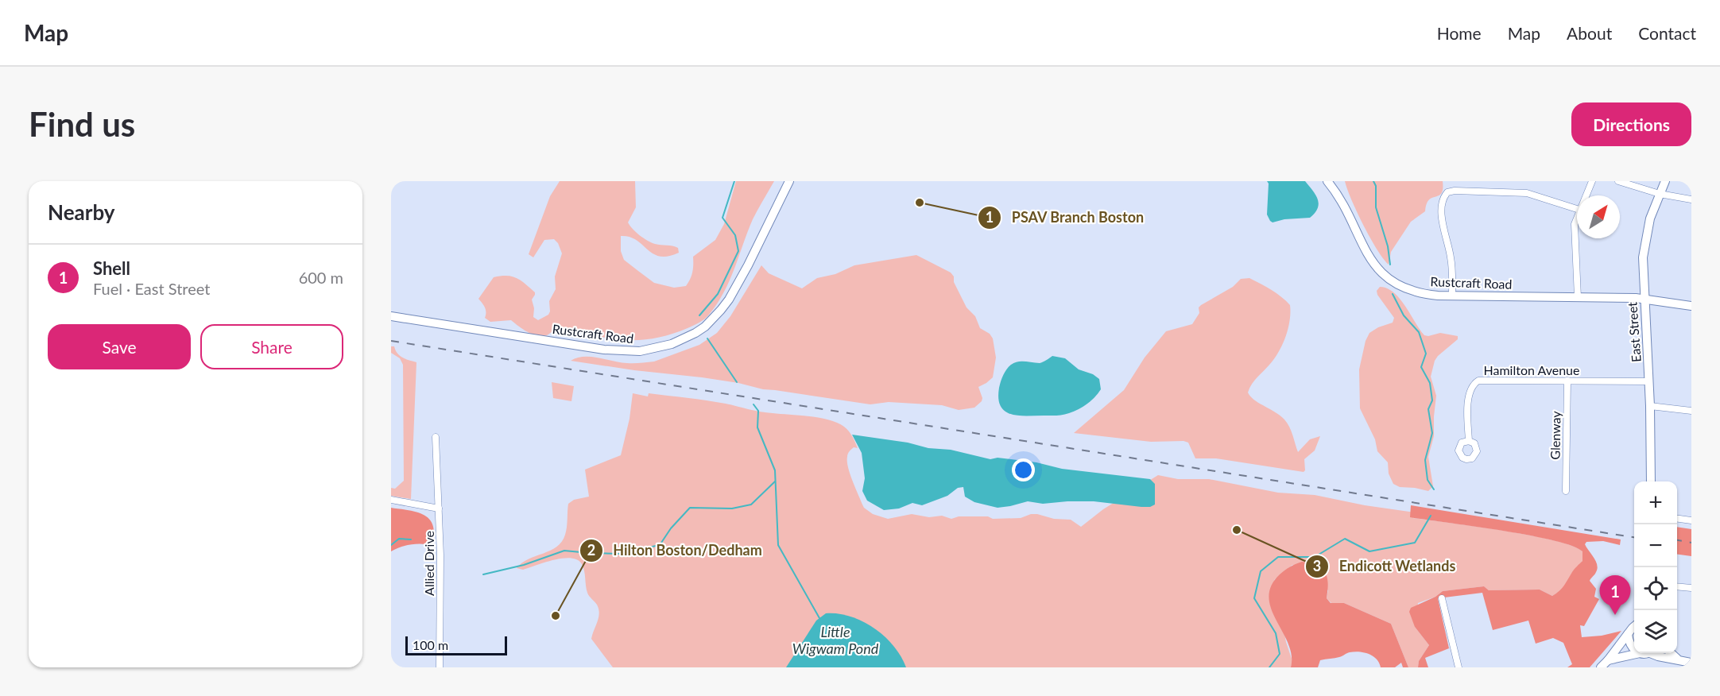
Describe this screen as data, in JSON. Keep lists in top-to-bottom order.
{
  "streets": {
    "main road": ["Rustcraft Road", "East Street"],
    "street": ["Hamilton Avenue", "Glenway", "Allied Drive"]
  },
  "crossings": [
    ["Rustcraft Road", "East Street"],
    ["East Street", "Hamilton Avenue"],
    ["Hamilton Avenue", "Glenway"]
  ],
  "water": ["Little Wigwam Pond"],
  "places": ["PSAV Branch Boston", "Endicott Wetlands", "Hilton Boston/Dedham"],
  "scale_bar": "100 m",
  "north": "top right",
  "page": {
    "header": "Map",
    "nav": [
      "Home",
      "Map",
      "About",
      "Contact"
    ],
    "buttons": [
      "Directions",
      ["Save", "Share"]
    ],
    "title": "Find us",
    "heading": "Nearby",
    "list": [
      {
        "mark": "1",
        "name": "Shell",
        "note": "Fuel · East Street",
        "value": "600 m"
      }
    ],
    "map_buttons": ["+", "−"],
    "pins": "1",
    "scale": "100 m"
  }
}
